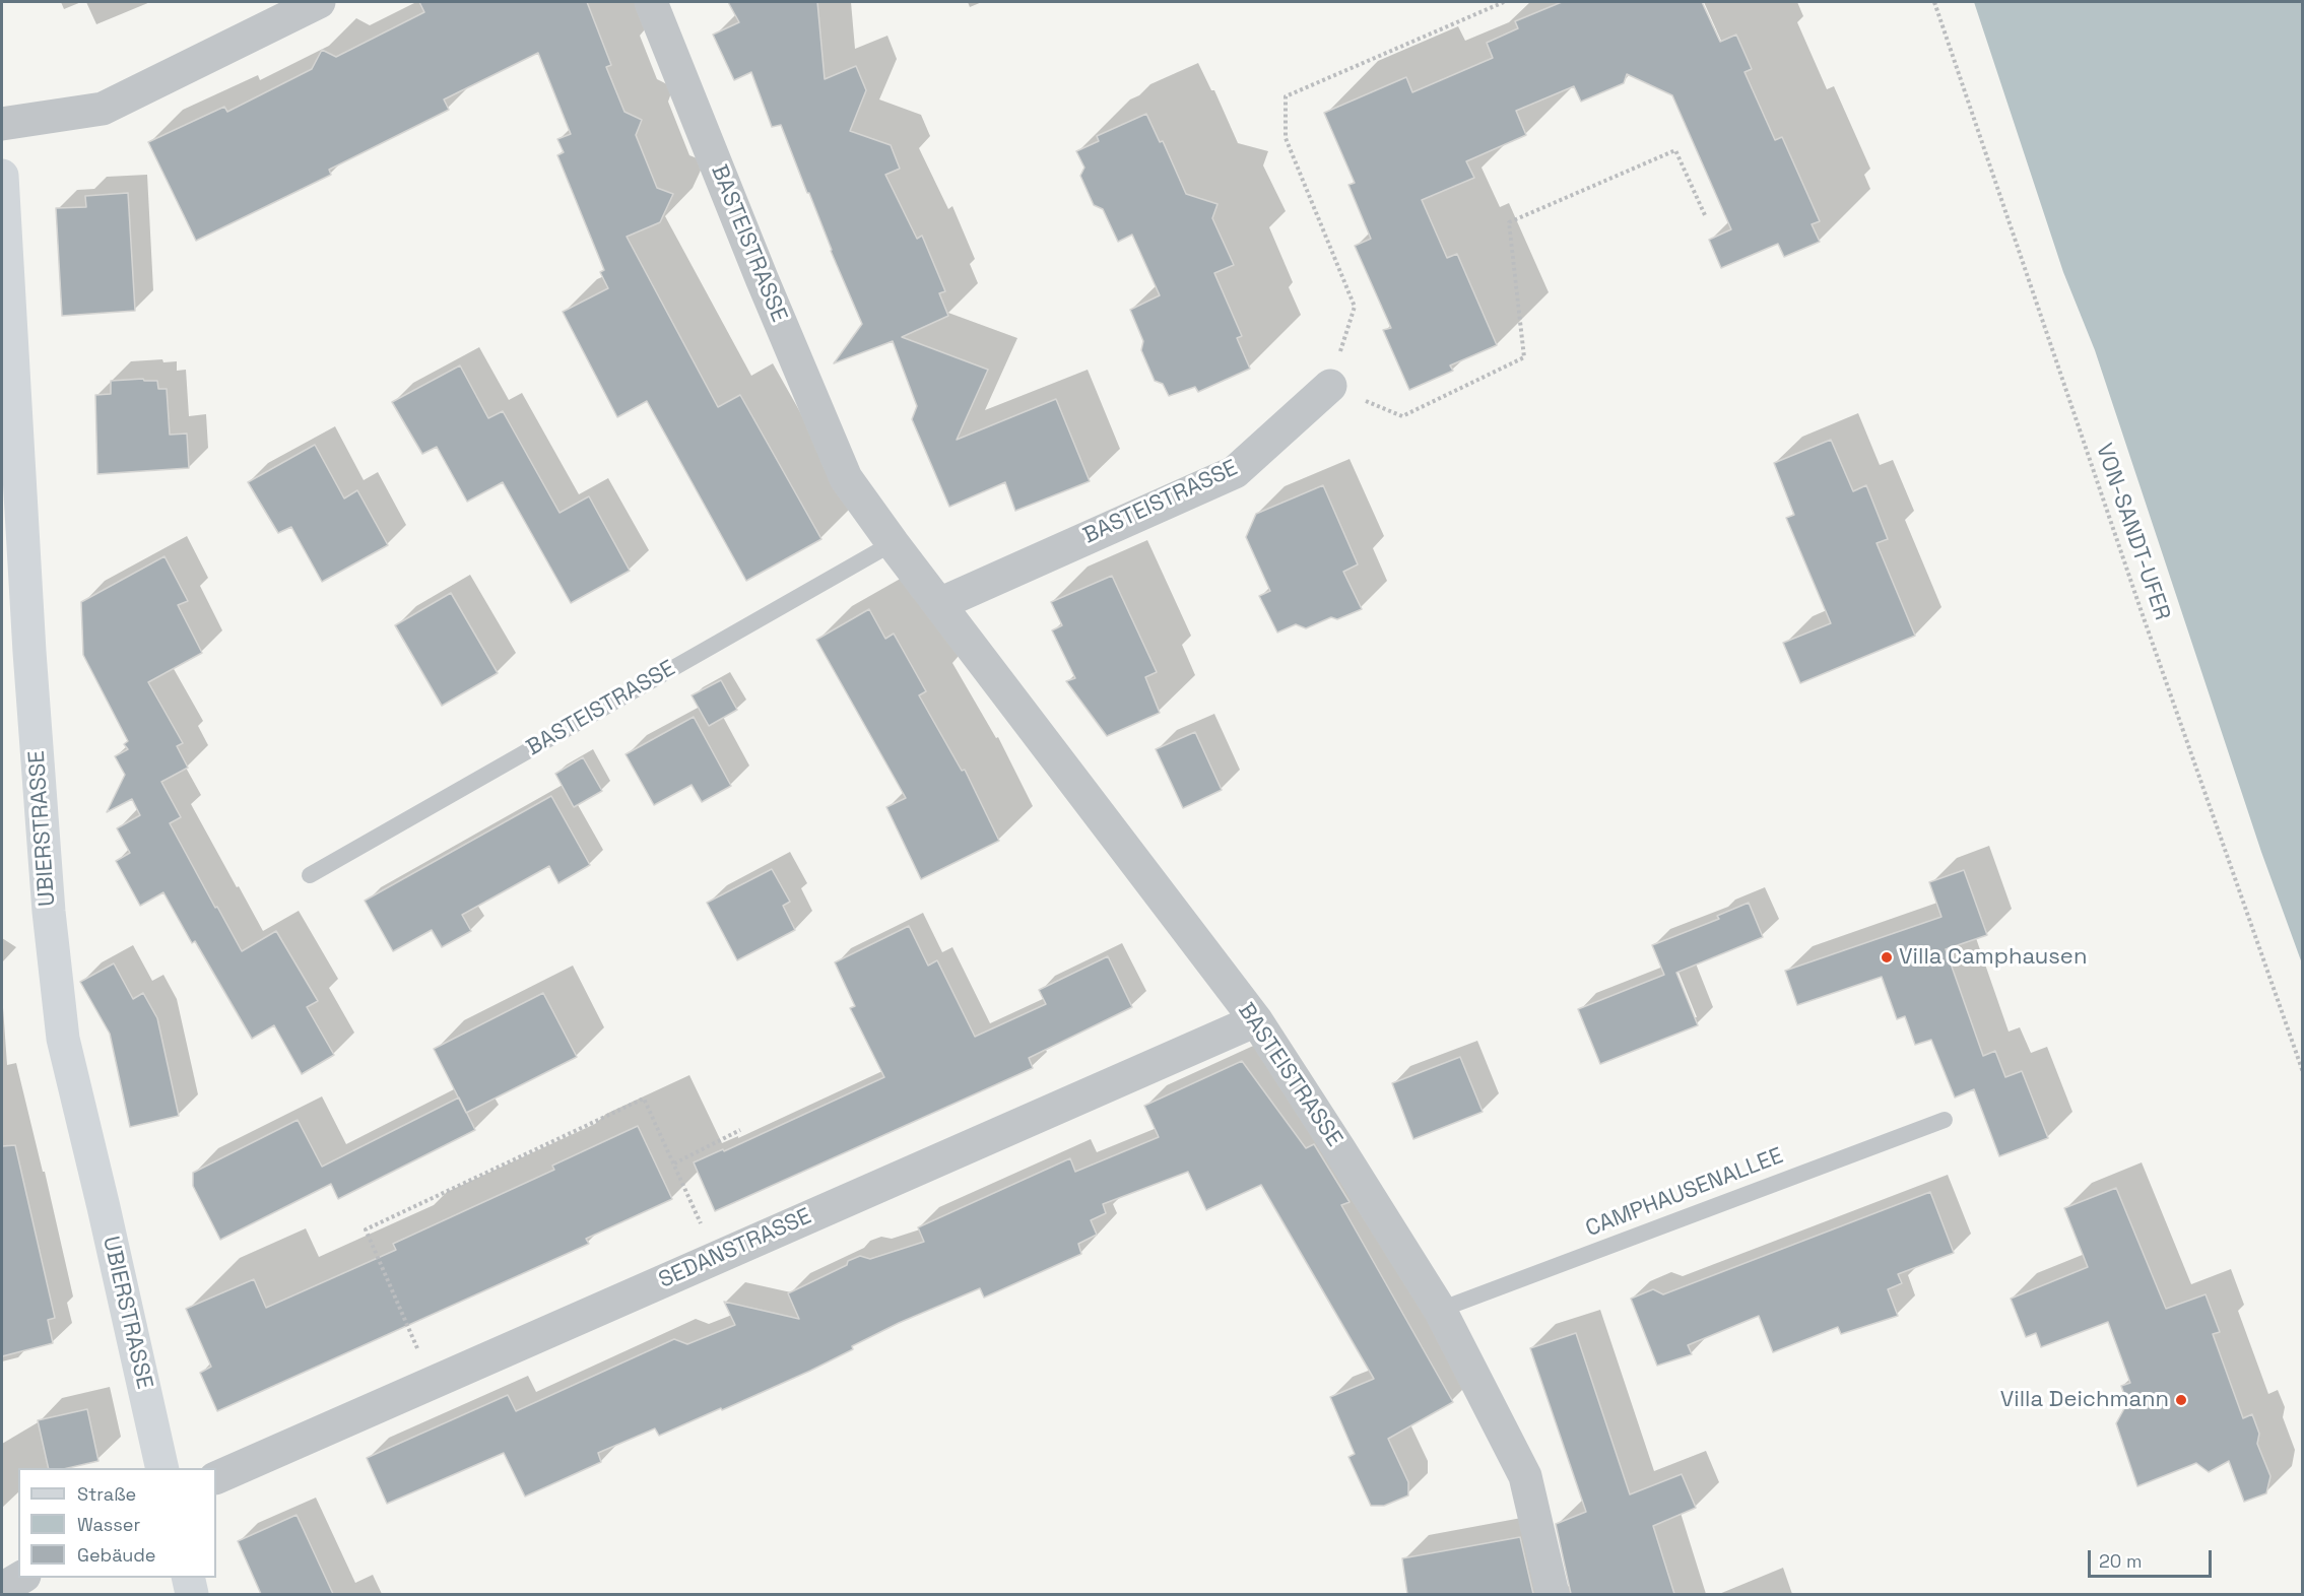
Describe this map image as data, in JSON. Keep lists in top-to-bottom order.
{
  "streets": {
    "main road": ["UBIERSTRASSE"],
    "street": ["BASTEISTRASSE", "SEDANSTRASSE"],
    "lane": ["CAMPHAUSENALLEE"],
    "path": ["VON-SANDT-UFER"]
  },
  "crossings": [
    ["BASTEISTRASSE", "CAMPHAUSENALLEE"],
    ["BASTEISTRASSE", "SEDANSTRASSE"]
  ],
  "places": ["Villa Camphausen", "Villa Deichmann"],
  "legend": ["Straße", "Wasser", "Gebäude"],
  "scale_bar": "20 m"
}
